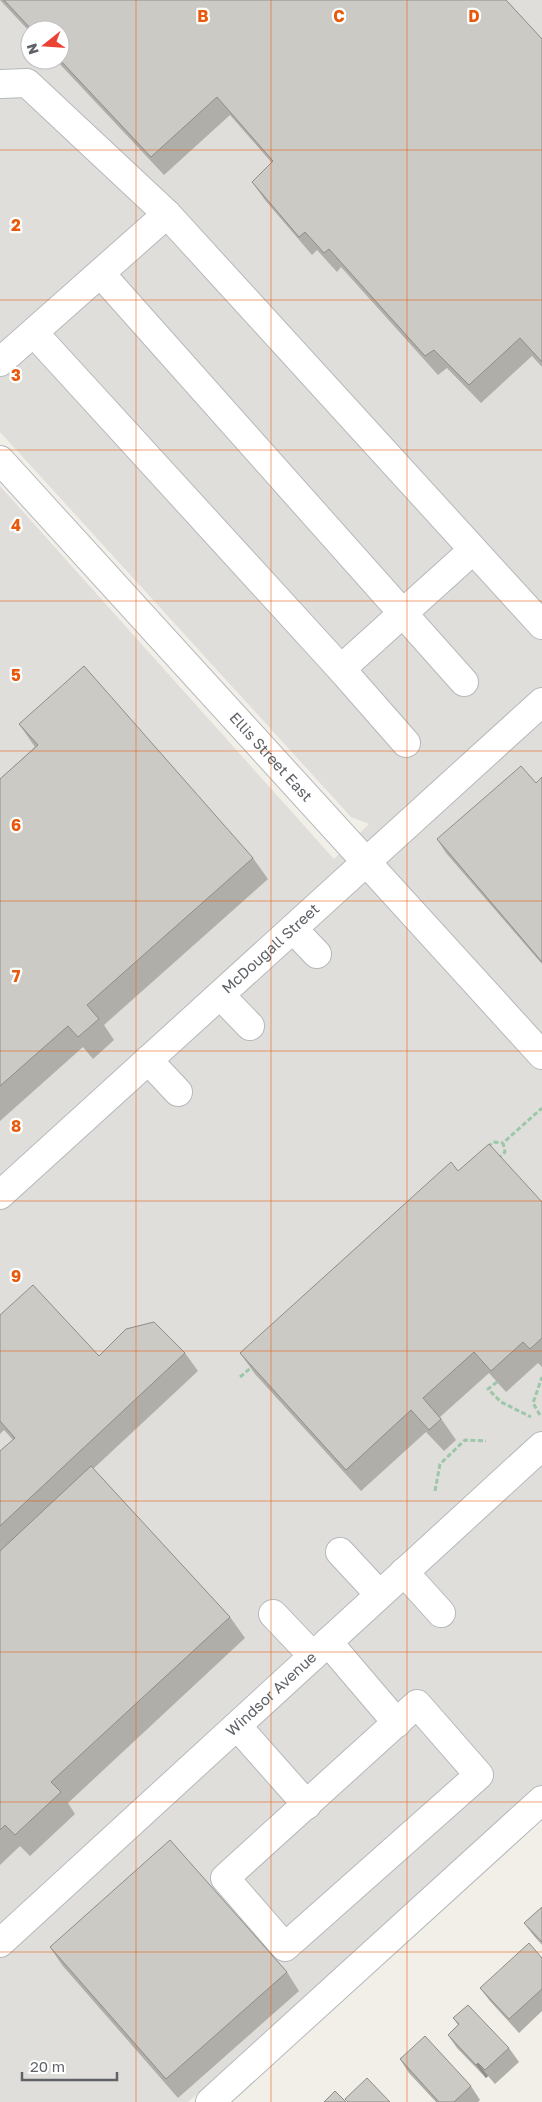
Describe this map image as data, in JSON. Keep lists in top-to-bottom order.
{
  "streets": {
    "street": ["Ellis Street East", "McDougall Street", "Windsor Avenue"]
  },
  "crossings": [
    ["Ellis Street East", "McDougall Street"]
  ],
  "scale_bar": "20 m",
  "north": "left",
  "grid": {
    "columns": ["B", "C", "D"],
    "rows": [
      "2",
      "3",
      "4",
      "5",
      "6",
      "7",
      "8",
      "9"
    ]
  }
}
